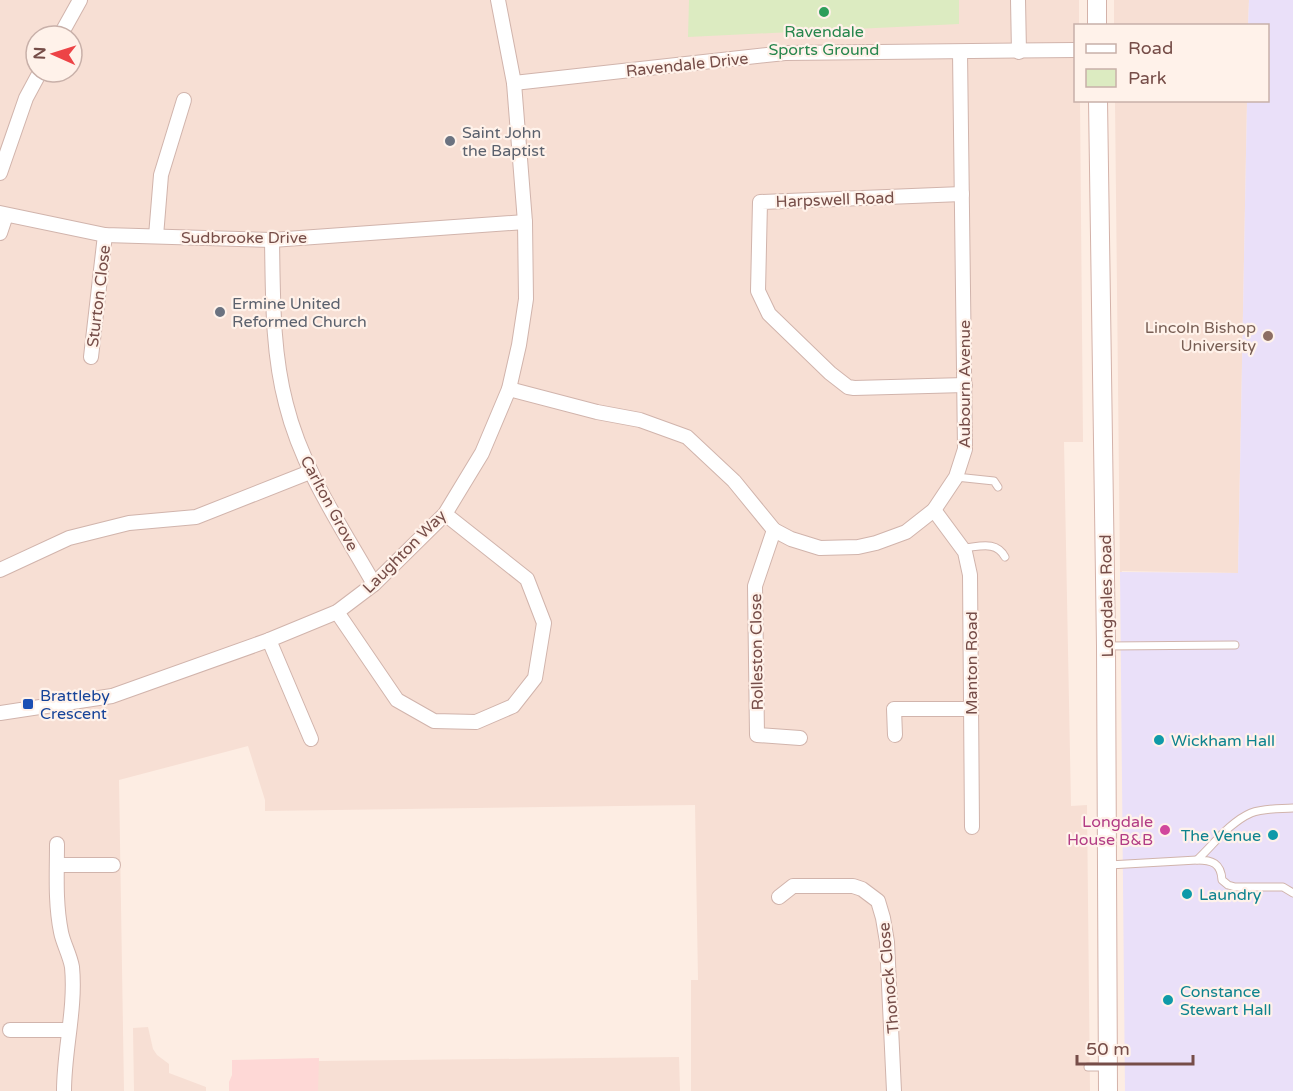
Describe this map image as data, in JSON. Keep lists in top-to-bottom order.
{
  "streets": {
    "main road": ["Longdales Road"],
    "street": [
      "Ravendale Drive",
      "Harpswell Road",
      "Sudbrooke Drive",
      "Sturton Close",
      "Aubourn Avenue",
      "Carlton Grove",
      "Laughton Way",
      "Rolleston Close",
      "Manton Road",
      "Thonock Close"
    ]
  },
  "crossings": [
    ["Ravendale Drive", "Aubourn Avenue"],
    ["Ravendale Drive", "Laughton Way"],
    ["Harpswell Road", "Aubourn Avenue"],
    ["Sudbrooke Drive", "Sturton Close"],
    ["Sudbrooke Drive", "Carlton Grove"],
    ["Sudbrooke Drive", "Laughton Way"],
    ["Aubourn Avenue", "Laughton Way"],
    ["Aubourn Avenue", "Rolleston Close"],
    ["Aubourn Avenue", "Manton Road"],
    ["Carlton Grove", "Laughton Way"]
  ],
  "places": {
    "other": [
      "Ravendale Sports Ground",
      "Saint John the Baptist",
      "Ermine United Reformed Church",
      "Lincoln Bishop University",
      "Wickham Hall",
      "Longdale House B&B",
      "The Venue",
      "Laundry",
      "Constance Stewart Hall"
    ],
    "transit": ["Brattleby Crescent"]
  },
  "legend": ["Road", "Park"],
  "scale_bar": "50 m",
  "north": "left"
}
